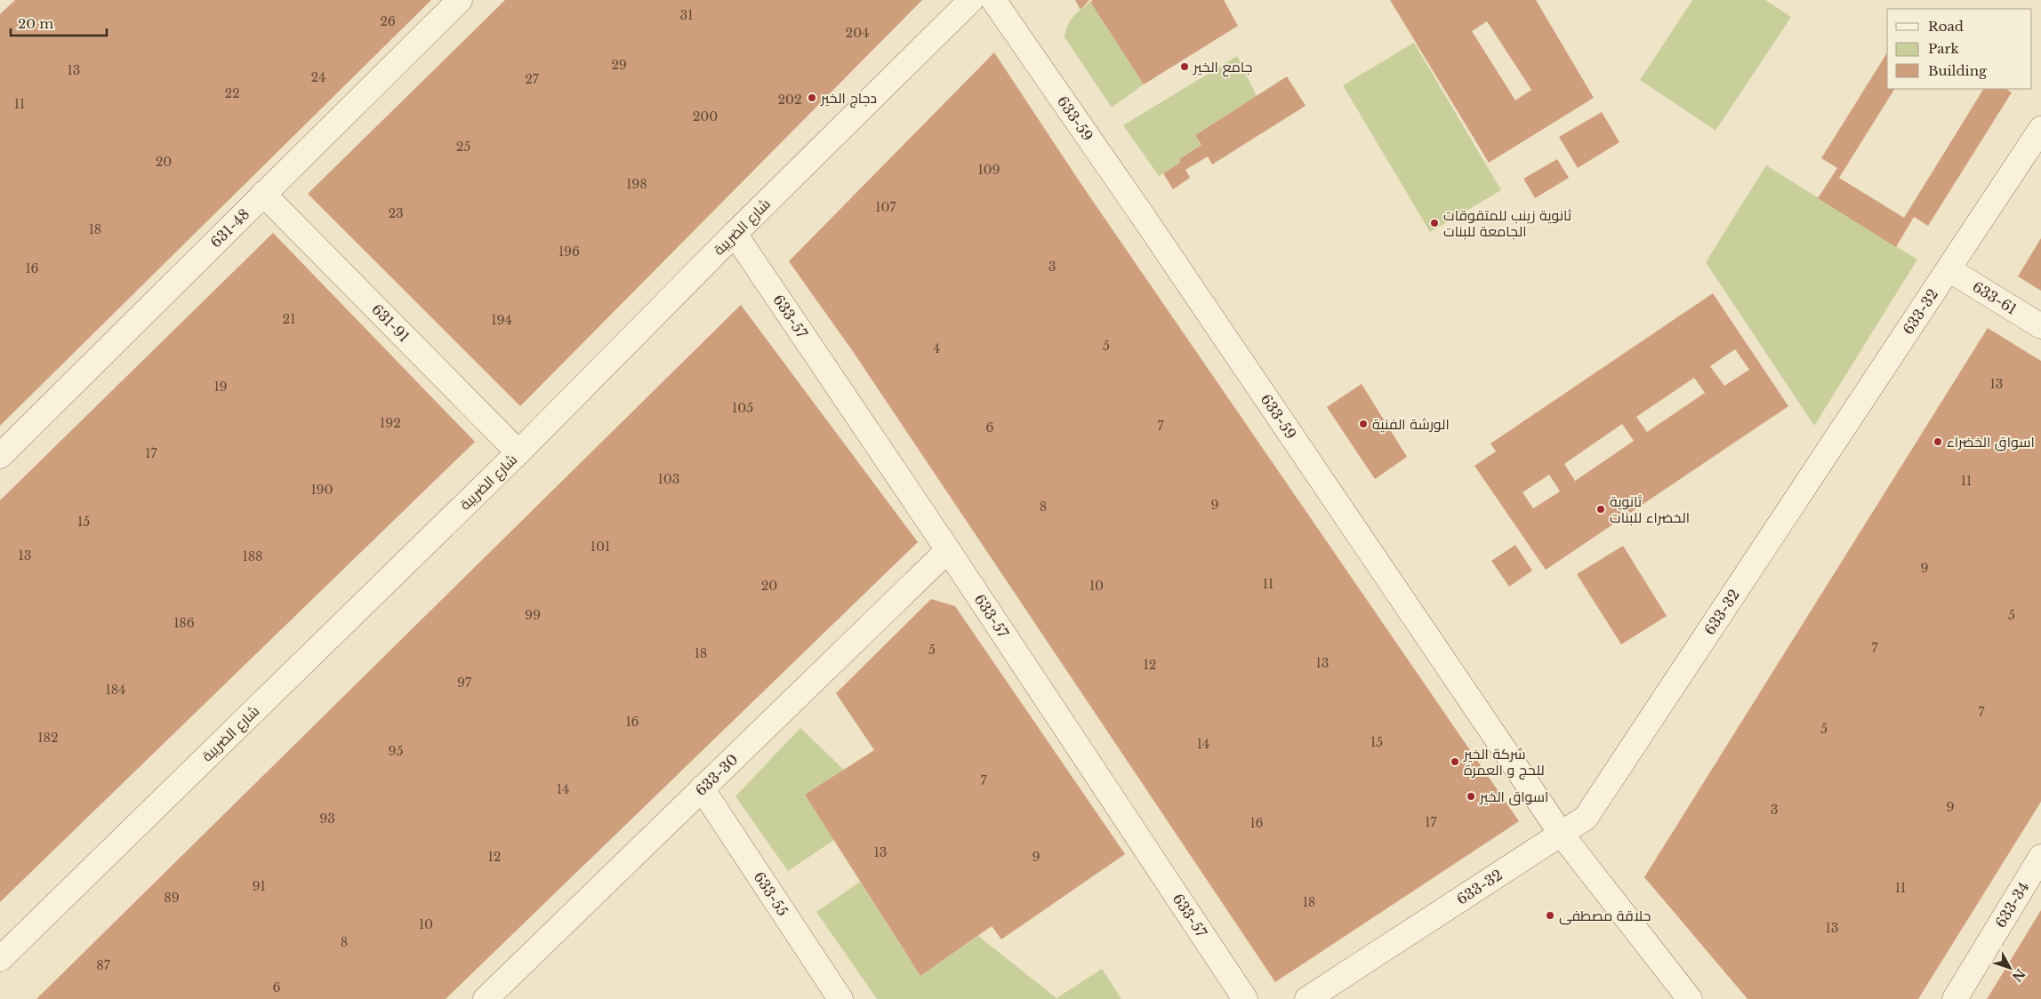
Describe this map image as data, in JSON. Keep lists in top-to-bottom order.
{
  "streets": {
    "street": [
      "633-59",
      "شارع الضريبة",
      "631-48",
      "633-61",
      "633-32",
      "633-57",
      "631-91",
      "633-30",
      "633-55",
      "633-34"
    ]
  },
  "crossings": [
    ["633-59", "633-32"],
    ["شارع الضريبة", "633-57"],
    ["شارع الضريبة", "631-91"],
    ["631-48", "631-91"],
    ["633-61", "633-32"],
    ["633-57", "633-30"],
    ["633-30", "633-55"]
  ],
  "places": [
    "جامع الخير",
    "دجاج الخير",
    "ثانوية زينب للمتقوقات الجامعة للبنات",
    "الورشة الفنية",
    "اسواق الخضراء",
    "ثانوية الخضراء للبنات",
    "شركة الخير للحج و العمرة",
    "اسواق الخير",
    "حلاقة مصطفى"
  ],
  "house_numbers": [
    "31",
    "26",
    "204",
    "29",
    "13",
    "24",
    "27",
    "22",
    "202",
    "11",
    "200",
    "25",
    "20",
    "109",
    "198",
    "107",
    "23",
    "18",
    "196",
    "3",
    "16",
    "21",
    "194",
    "5",
    "4",
    "13",
    "19",
    "105",
    "192",
    "7",
    "6",
    "17",
    "103",
    "11",
    "190",
    "9",
    "8",
    "15",
    "101",
    "13",
    "188",
    "9",
    "11",
    "20",
    "10",
    "99",
    "5",
    "186",
    "7",
    "5",
    "18",
    "13",
    "12",
    "97",
    "184",
    "7",
    "16",
    "5",
    "182",
    "15",
    "14",
    "95",
    "7",
    "14",
    "9",
    "3",
    "93",
    "17",
    "16",
    "13",
    "12",
    "9",
    "91",
    "11",
    "89",
    "18",
    "10",
    "13",
    "8",
    "87",
    "6"
  ],
  "legend": ["Road", "Park", "Building"],
  "scale_bar": "20 m",
  "north": "bottom right"
}
